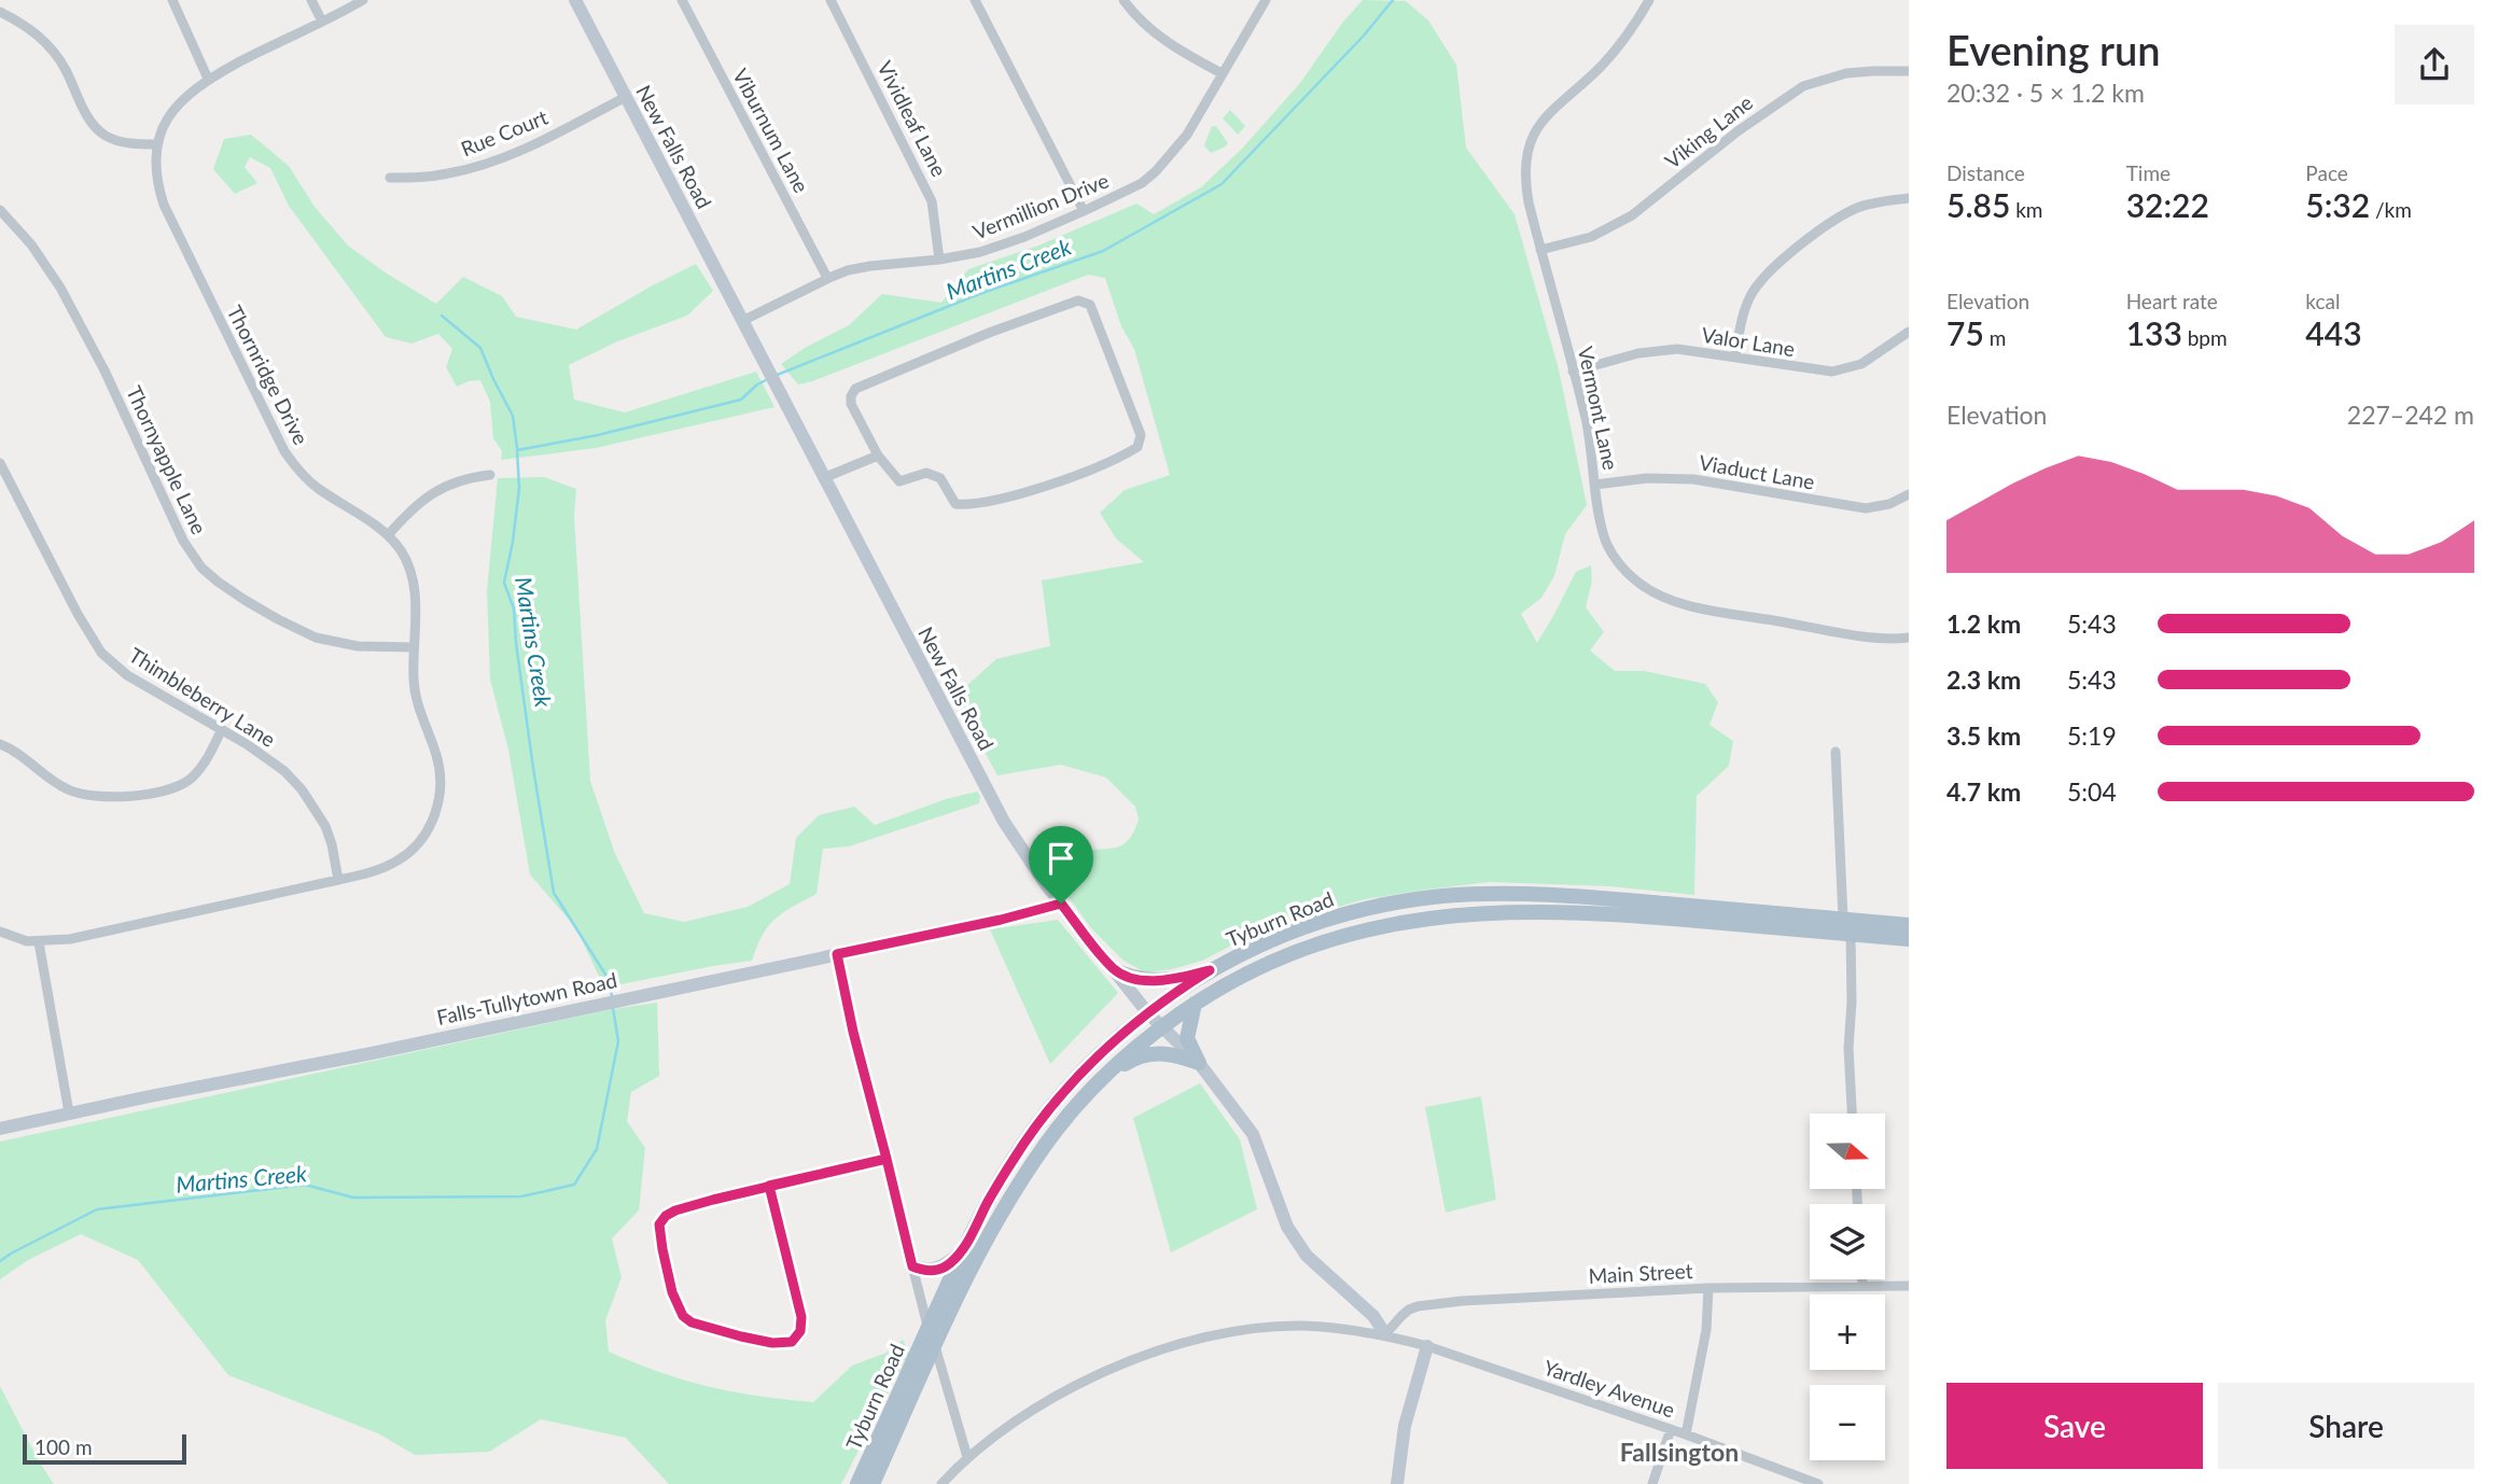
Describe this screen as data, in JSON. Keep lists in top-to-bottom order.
{
  "streets": {
    "main road": ["Tyburn Road"],
    "street": [
      "Vividleaf Lane",
      "Viburnum Lane",
      "Viking Lane",
      "Rue Court",
      "New Falls Road",
      "Vermillion Drive",
      "Valor Lane",
      "Thornridge Drive",
      "Vermont Lane",
      "Thornyapple Lane",
      "Viaduct Lane",
      "Thimbleberry Lane",
      "Falls-Tullytown Road",
      "Main Street",
      "Yardley Avenue"
    ]
  },
  "crossings": [
    ["Vividleaf Lane", "Vermillion Drive"],
    ["Viburnum Lane", "Vermillion Drive"],
    ["Viking Lane", "Vermont Lane"],
    ["Rue Court", "New Falls Road"],
    ["New Falls Road", "Vermillion Drive"],
    ["New Falls Road", "Tyburn Road"],
    ["New Falls Road", "Falls-Tullytown Road"],
    ["New Falls Road", "Main Street"],
    ["New Falls Road", "Yardley Avenue"],
    ["Valor Lane", "Vermont Lane"],
    ["Thornridge Drive", "Thornyapple Lane"],
    ["Thornridge Drive", "Thimbleberry Lane"],
    ["Vermont Lane", "Viaduct Lane"],
    ["Main Street", "Yardley Avenue"]
  ],
  "districts": ["Fallsington"],
  "water": ["Martins Creek"],
  "scale_bar": "100 m",
  "north": "right",
  "page": {
    "heading": ["Evening run", "20:32 · 5 × 1.2 km"],
    "stats": [
      ["Distance", "5.85 km"],
      ["Time", "32:22"],
      ["Pace", "5:32 /km"],
      ["Elevation", "75 m"],
      ["Heart rate", "133 bpm"],
      ["kcal", "443"]
    ],
    "chart": ["Elevation", "227–242 m"],
    "list": [
      {
        "name": "1.2 km",
        "note": "5:43"
      },
      {
        "name": "2.3 km",
        "note": "5:43"
      },
      {
        "name": "3.5 km",
        "note": "5:19"
      },
      {
        "name": "4.7 km",
        "note": "5:04"
      }
    ],
    "map_buttons": ["+", "−"],
    "buttons": ["Save", "Share"],
    "scale": "100 m"
  }
}
